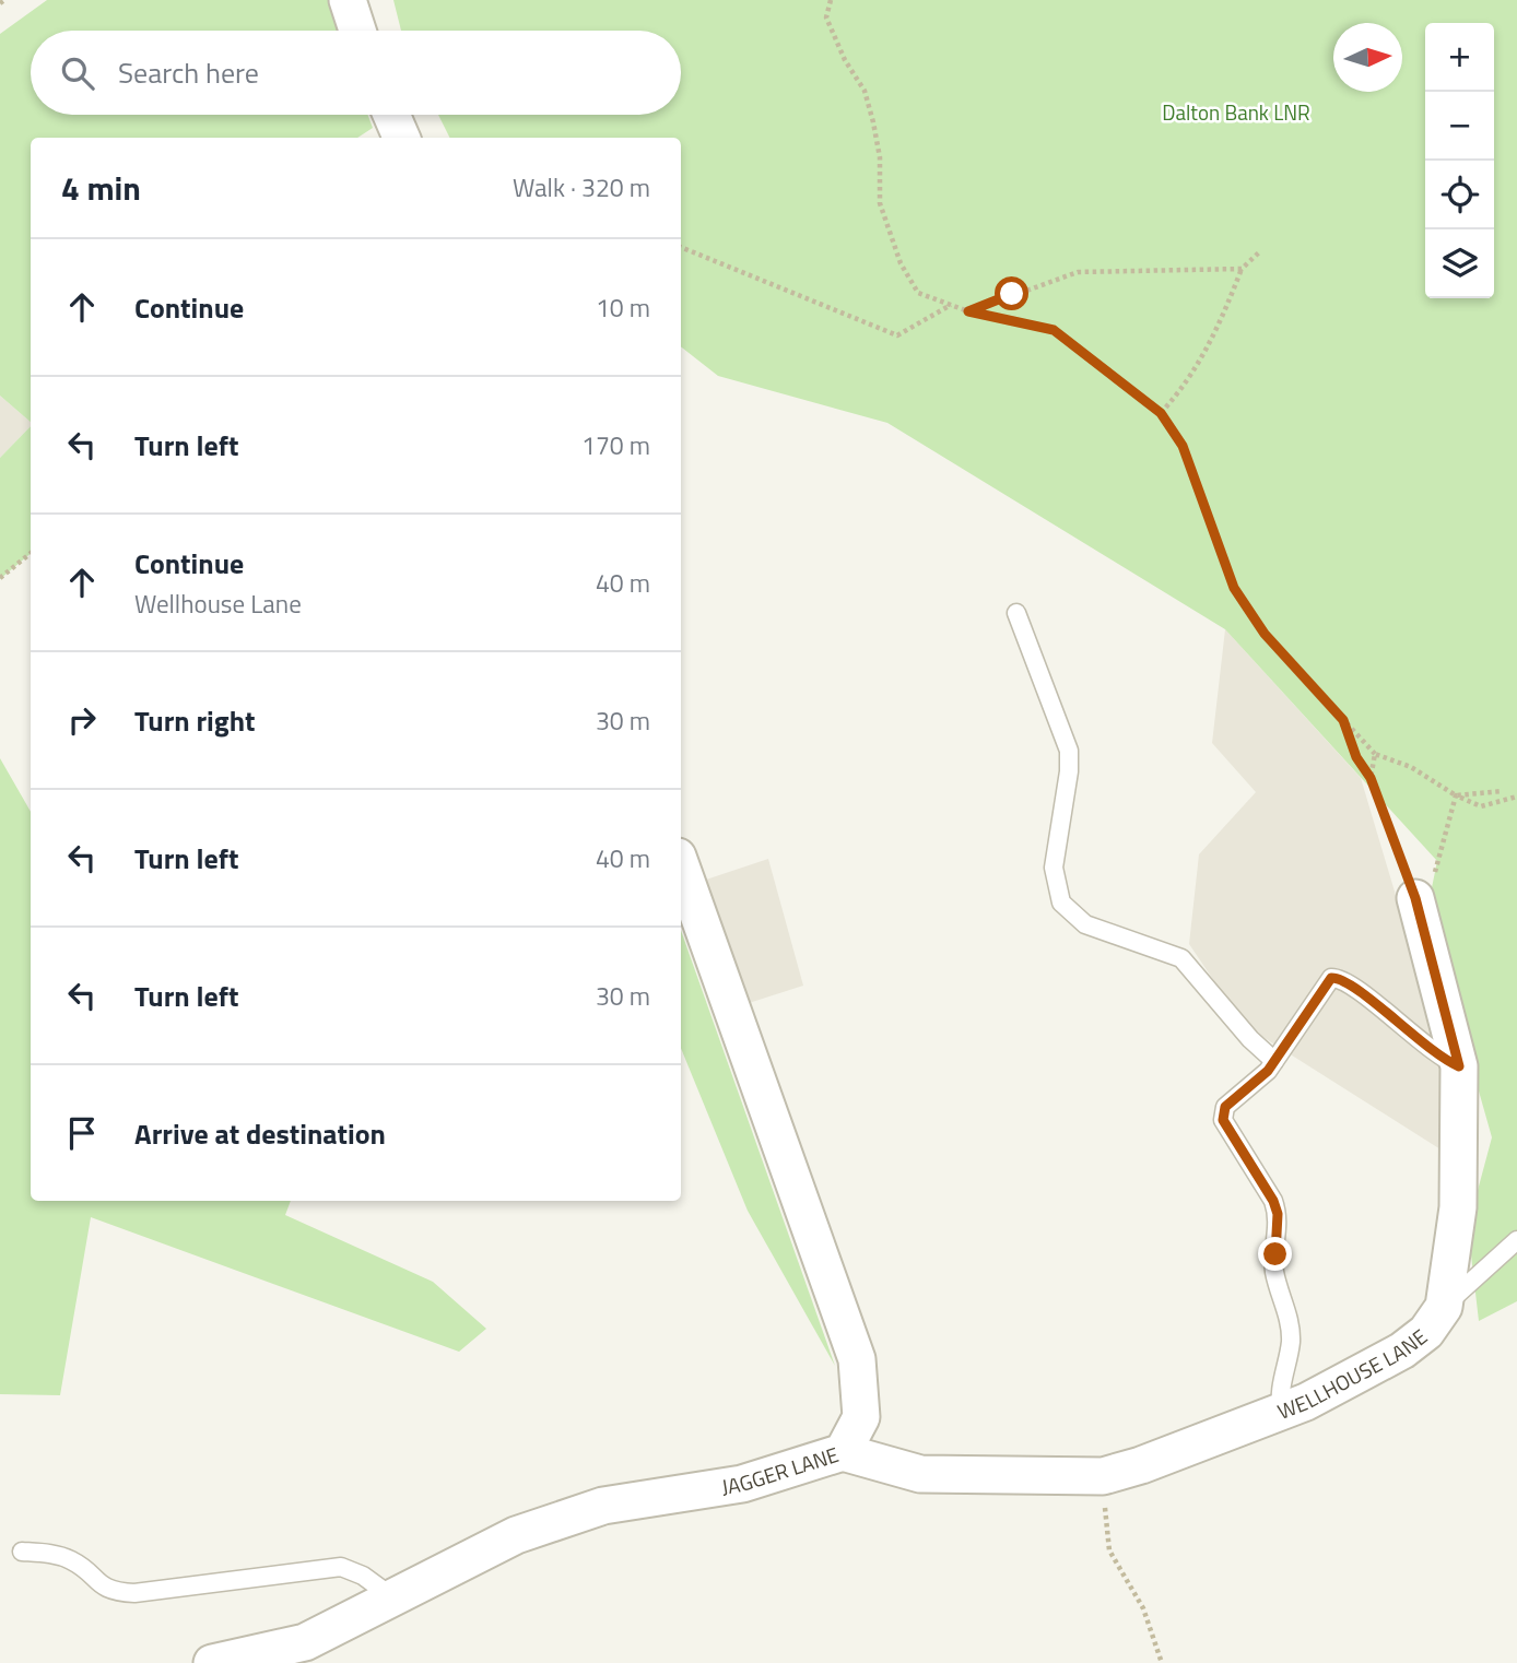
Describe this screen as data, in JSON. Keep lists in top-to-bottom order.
{
  "streets": {
    "street": ["WELLHOUSE LANE", "JAGGER LANE"]
  },
  "crossings": [
    ["WELLHOUSE LANE", "JAGGER LANE"]
  ],
  "parks": ["Dalton Bank LNR"],
  "north": "right",
  "page": {
    "map_buttons": ["+", "−"],
    "search": "Search here",
    "heading": ["4 min", "Walk · 320 m"],
    "list": [
      ["Continue", "10 m"],
      ["Turn left", "170 m"],
      ["Continue", "Wellhouse Lane", "40 m"],
      ["Turn right", "30 m"],
      ["Turn left", "40 m"],
      ["Turn left", "30 m"],
      "Arrive at destination"
    ]
  }
}
